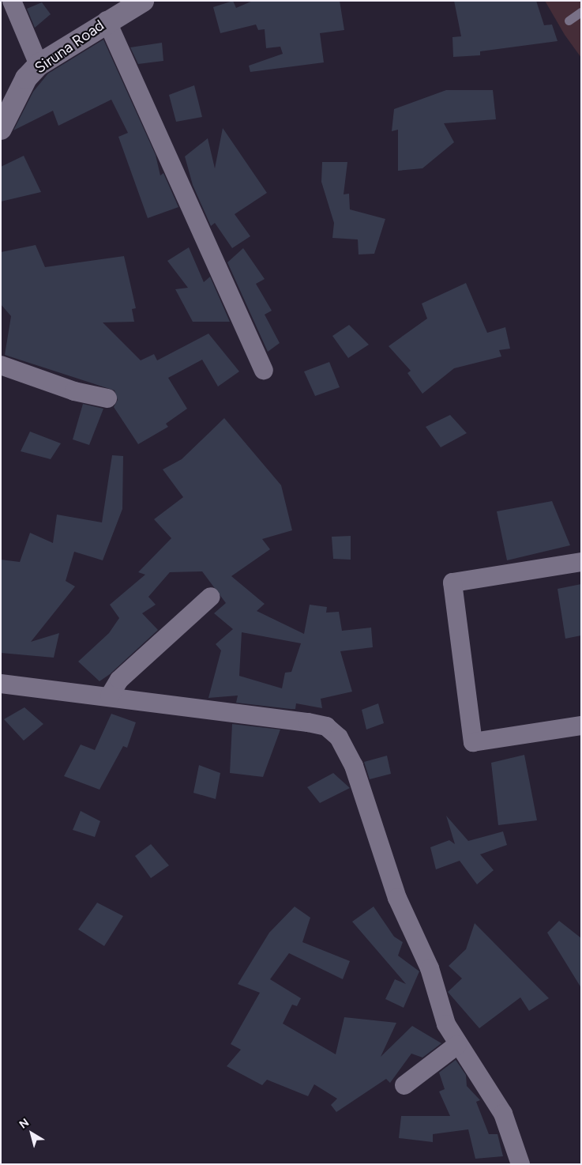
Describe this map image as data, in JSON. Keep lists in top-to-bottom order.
{
  "streets": {
    "street": ["Siruna Road"]
  },
  "north": "top left"
}
